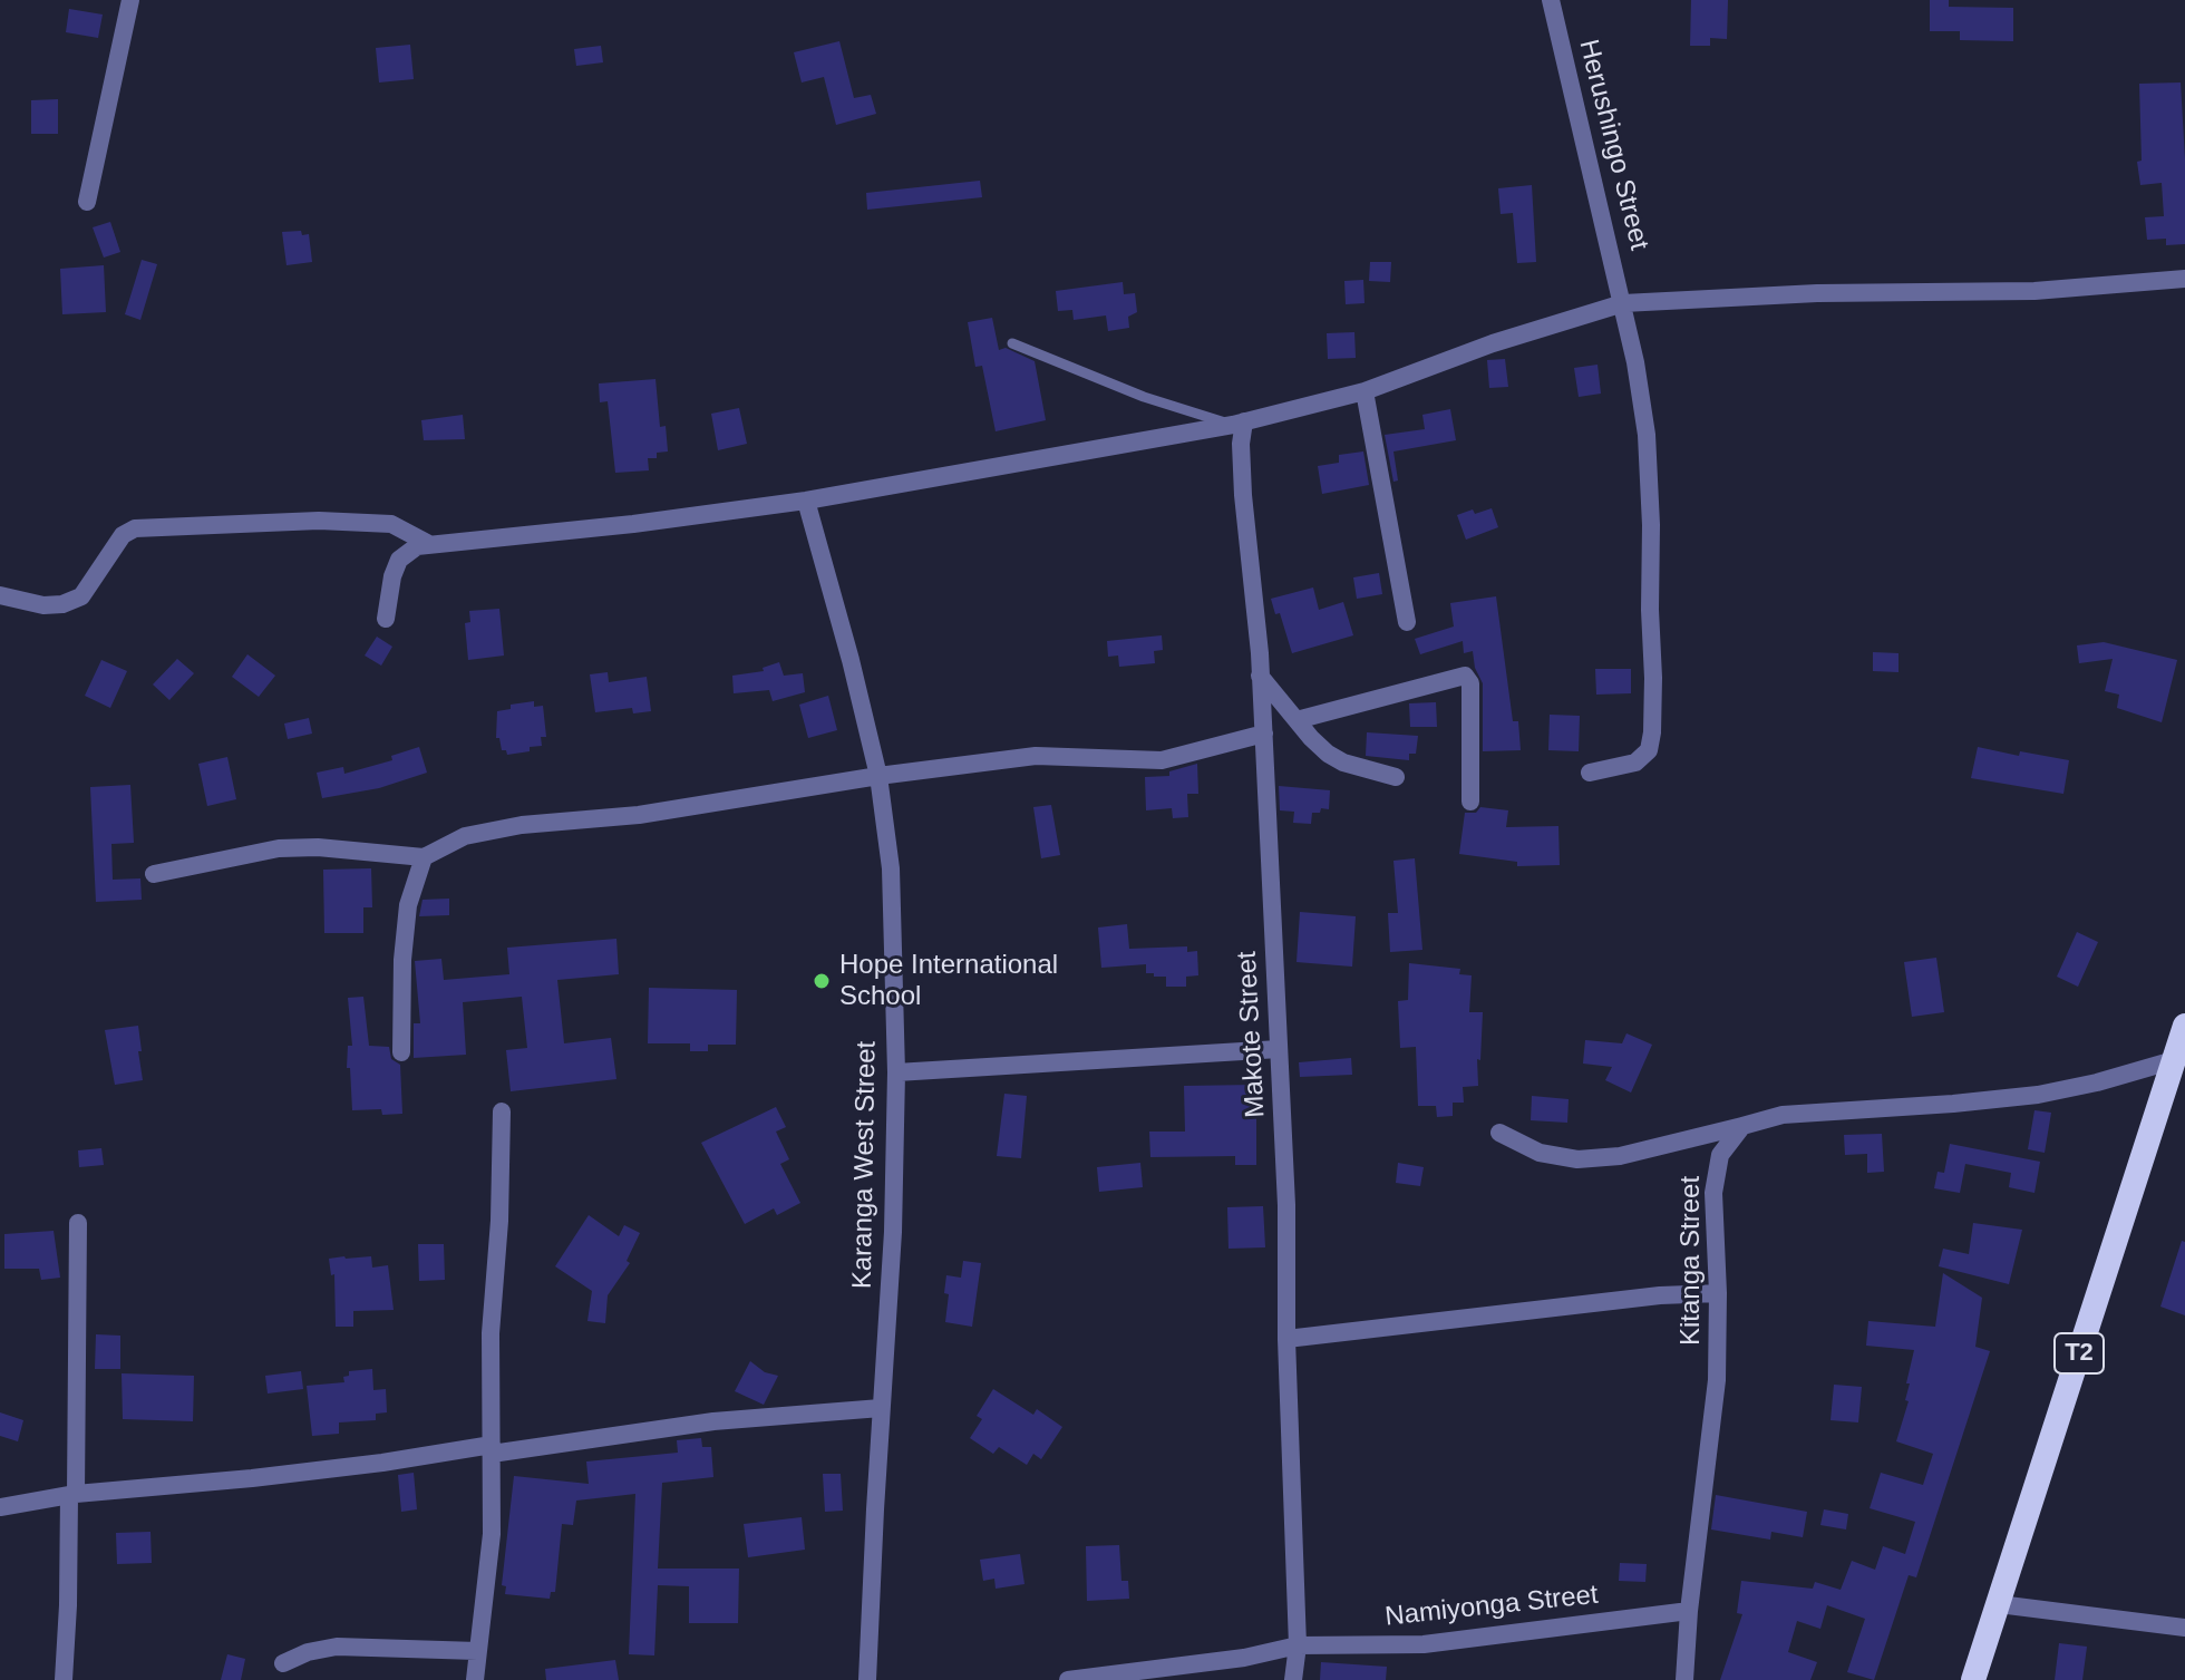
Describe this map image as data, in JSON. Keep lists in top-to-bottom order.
{
  "streets": {
    "highway": ["T2"],
    "street": [
      "Herushingo Street",
      "Makote Street",
      "Karanga West Street",
      "Kitanga Street",
      "Namiyonga Street"
    ]
  },
  "crossings": [
    ["Makote Street", "Namiyonga Street"],
    ["Kitanga Street", "Namiyonga Street"]
  ],
  "places": ["Hope International School"]
}
